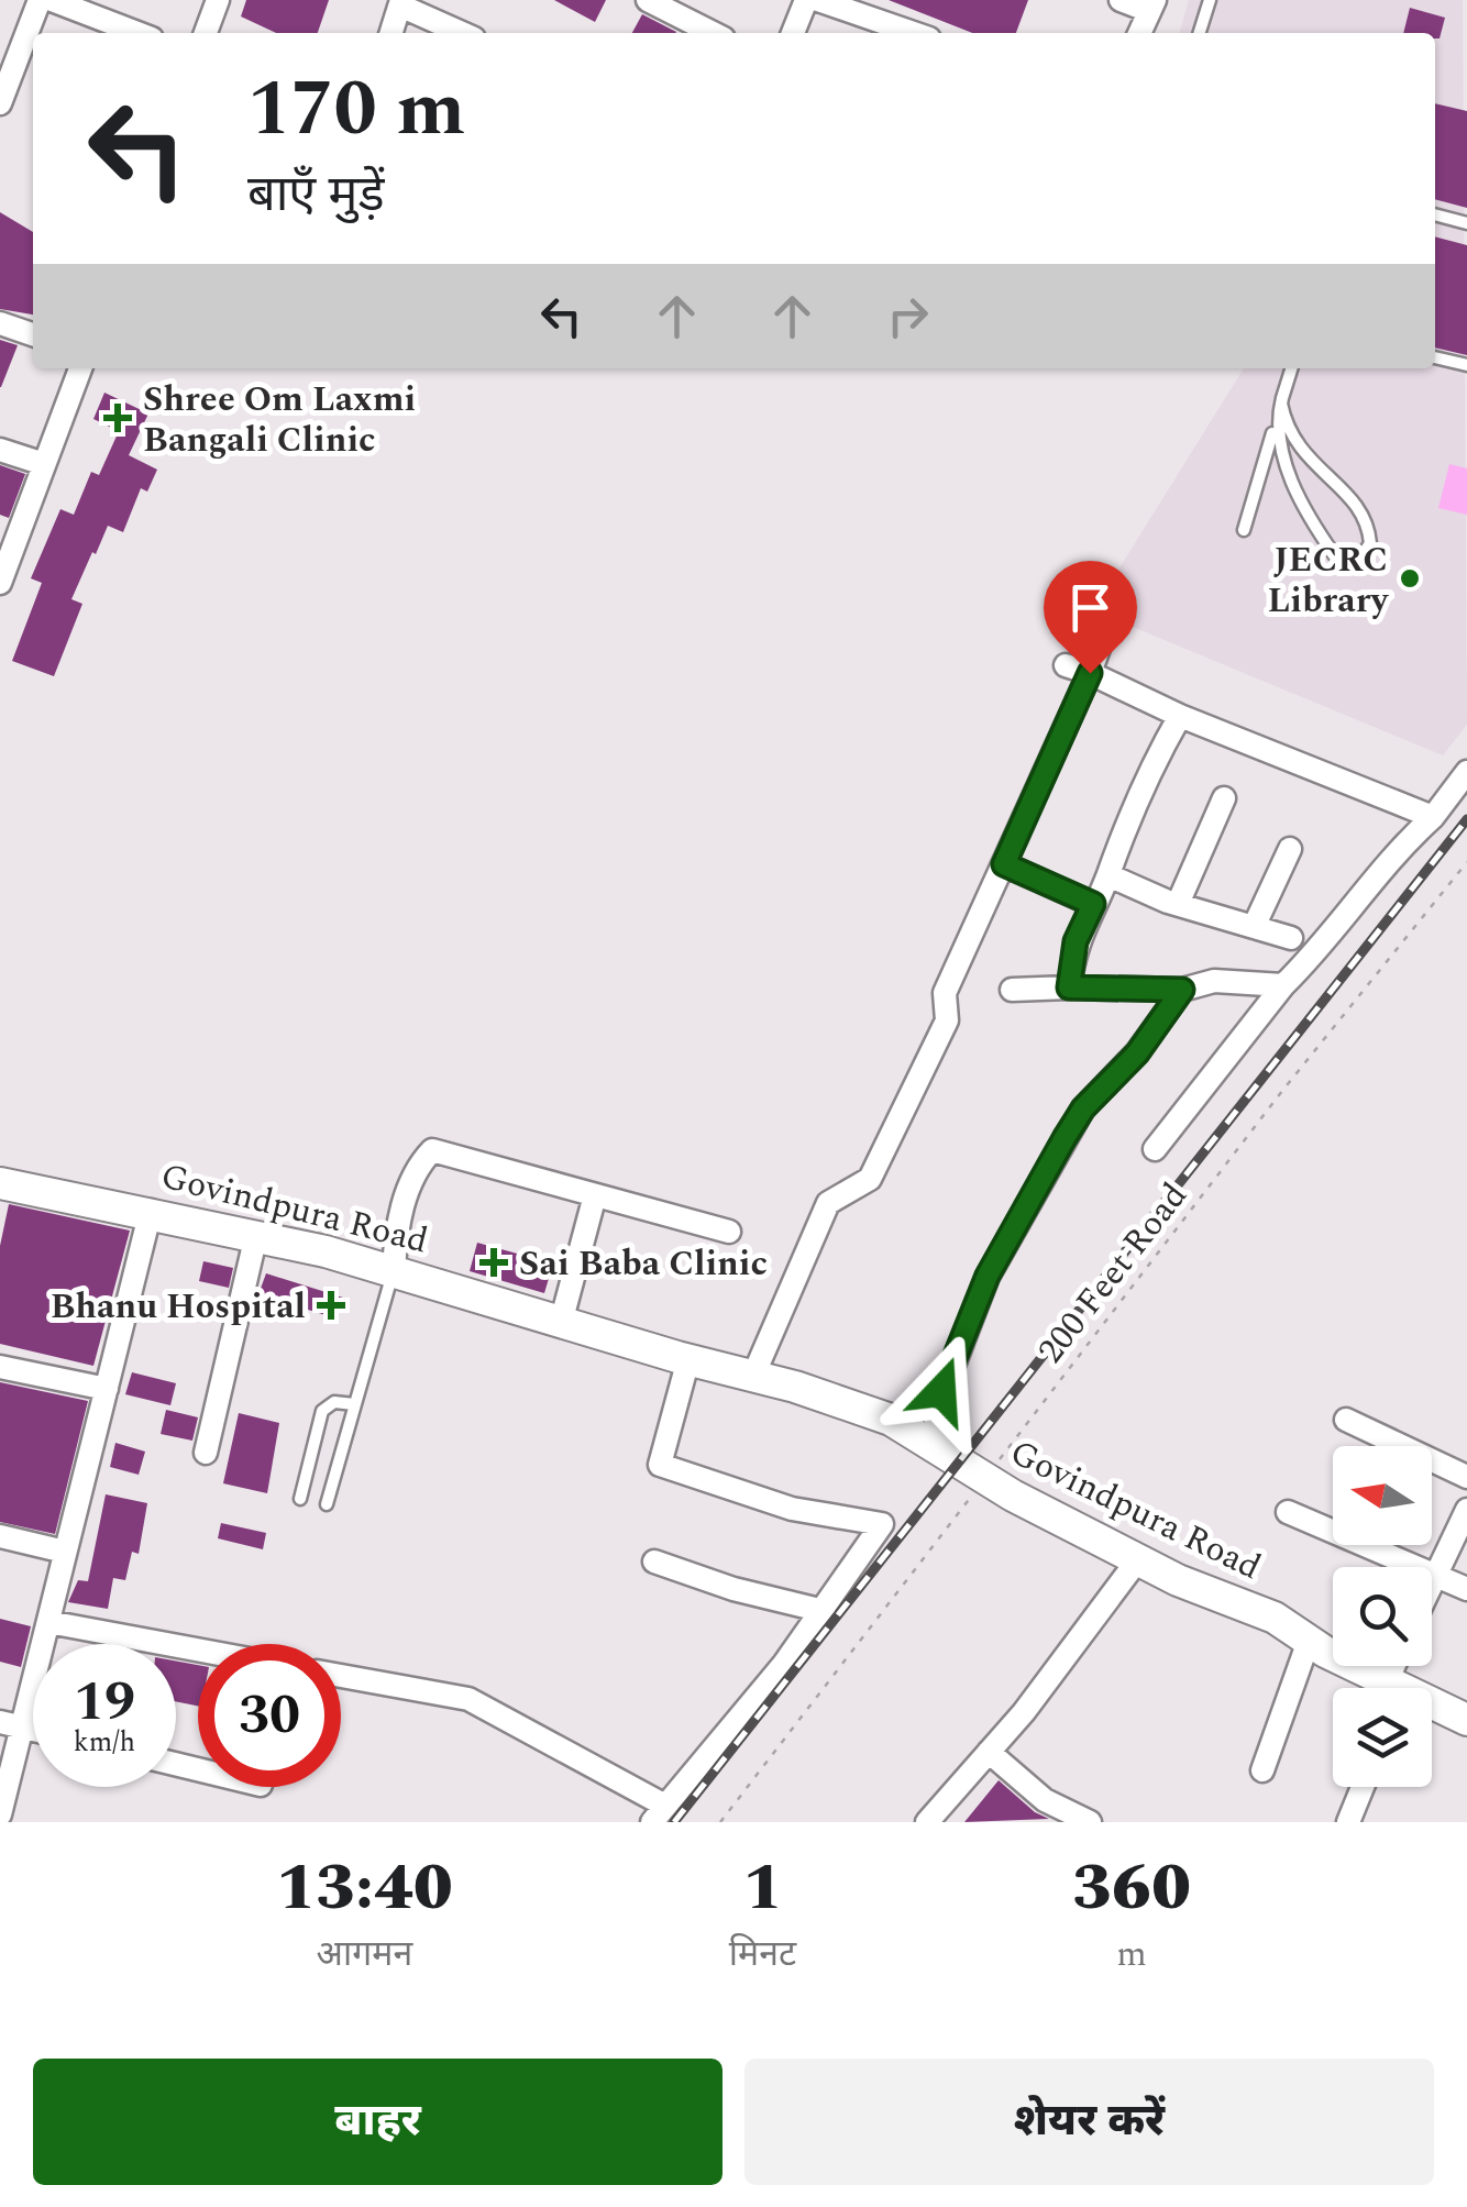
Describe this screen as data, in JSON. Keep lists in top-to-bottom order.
{
  "streets": {
    "street": ["Govindpura Road"],
    "path": ["200 Feet Road"]
  },
  "crossings": [
    ["Govindpura Road", "200 Feet Road"]
  ],
  "places": {
    "health": ["Shree Om Laxmi Bangali Clinic", "Sai Baba Clinic", "Bhanu Hospital"],
    "other": ["JECRC Library"]
  },
  "north": "left",
  "page": {
    "turn": ["170 m", "बाएँ मुड़ें"],
    "speed": "19 km/h",
    "limit": "30",
    "eta": [
      "13:40",
      "आगमन",
      "1",
      "मिनट",
      "360",
      "m"
    ],
    "buttons": ["बाहर", "शेयर करें"]
  }
}
